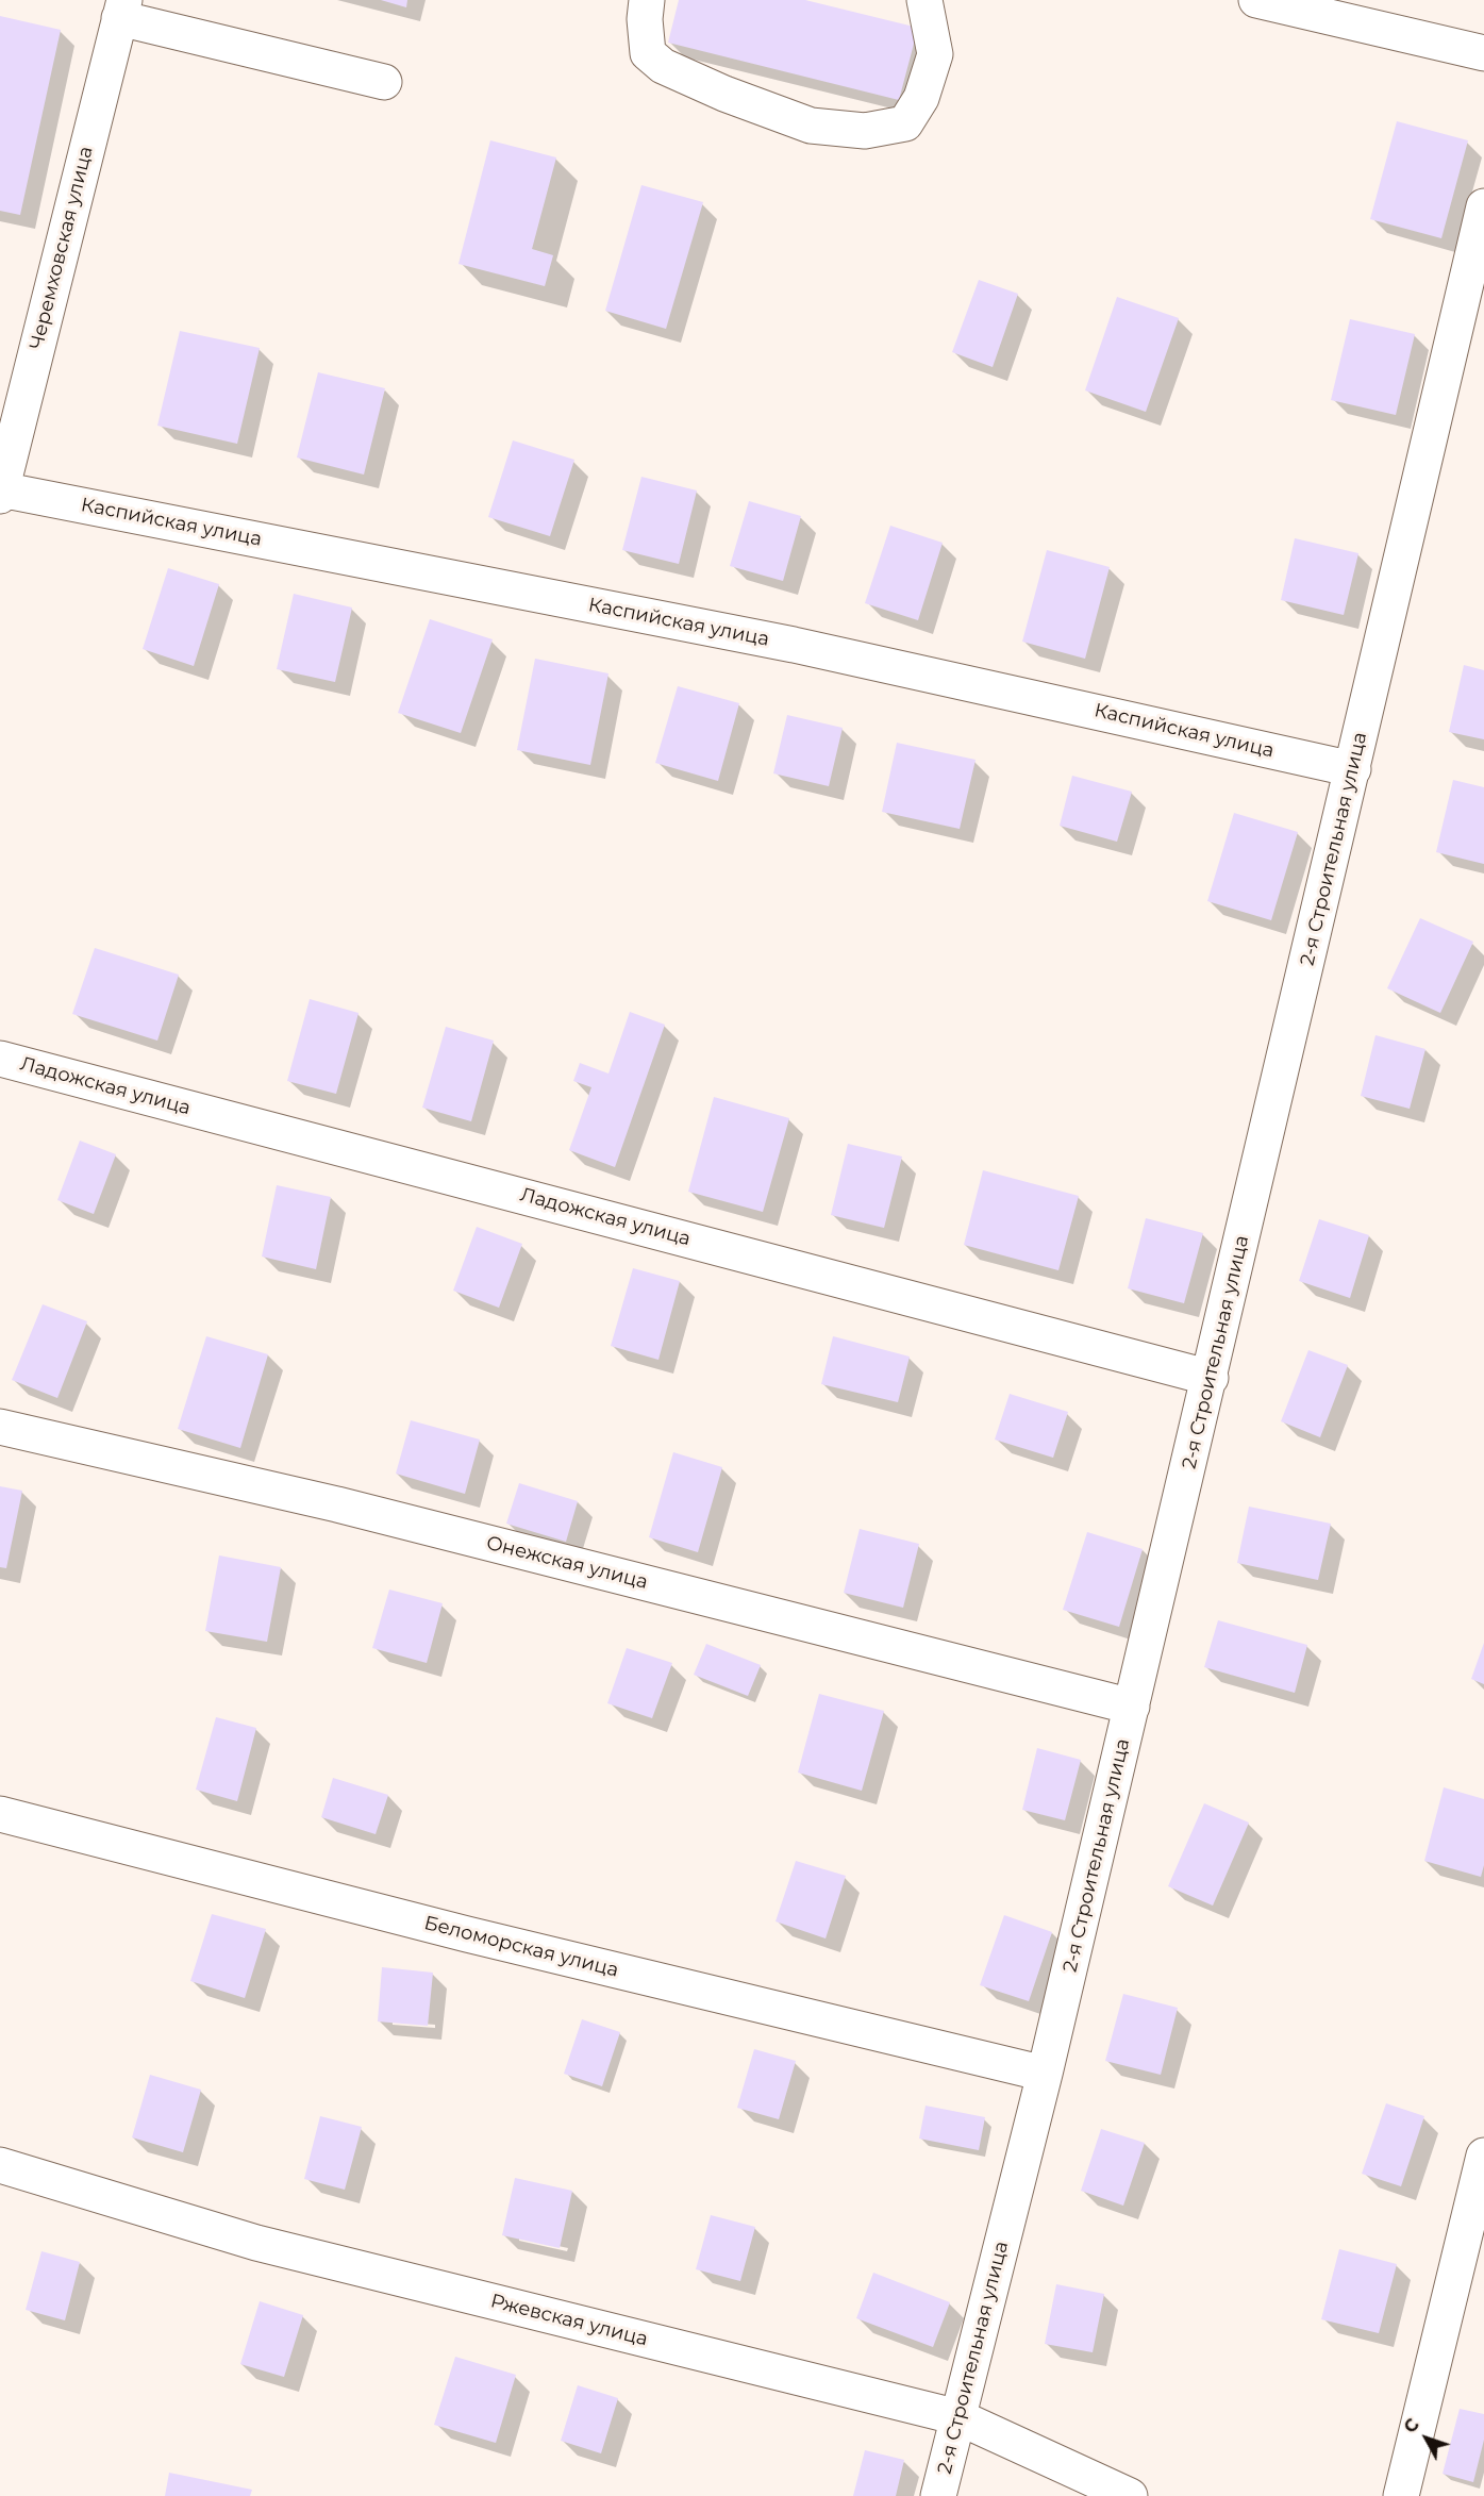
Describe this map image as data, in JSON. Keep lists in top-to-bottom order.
{
  "streets": {
    "street": [
      "Черемховская улица",
      "Каспийская улица",
      "2-я Строительная улица",
      "Ладожская улица",
      "Онежская улица",
      "Беломорская улица",
      "Ржевская улица"
    ]
  },
  "crossings": [
    ["Черемховская улица", "Каспийская улица"],
    ["Каспийская улица", "2-я Строительная улица"],
    ["2-я Строительная улица", "Ладожская улица"],
    ["2-я Строительная улица", "Онежская улица"],
    ["2-я Строительная улица", "Беломорская улица"],
    ["2-я Строительная улица", "Ржевская улица"]
  ],
  "north": "top left"
}
